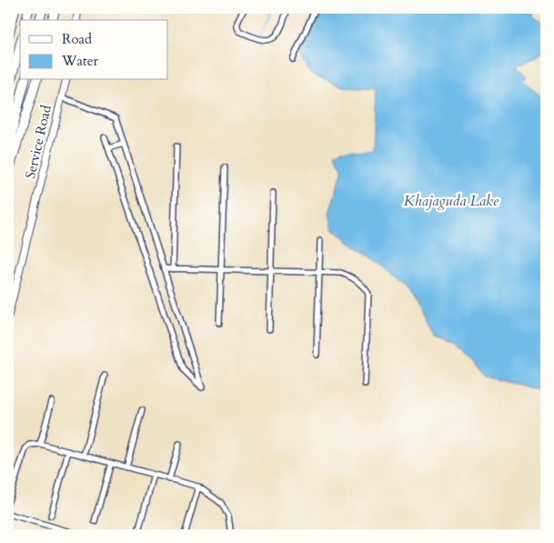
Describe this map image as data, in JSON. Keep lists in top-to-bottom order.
{
  "streets": {
    "main road": ["Service Road"]
  },
  "water": ["Khajaguda Lake"],
  "legend": ["Road", "Water"]
}
